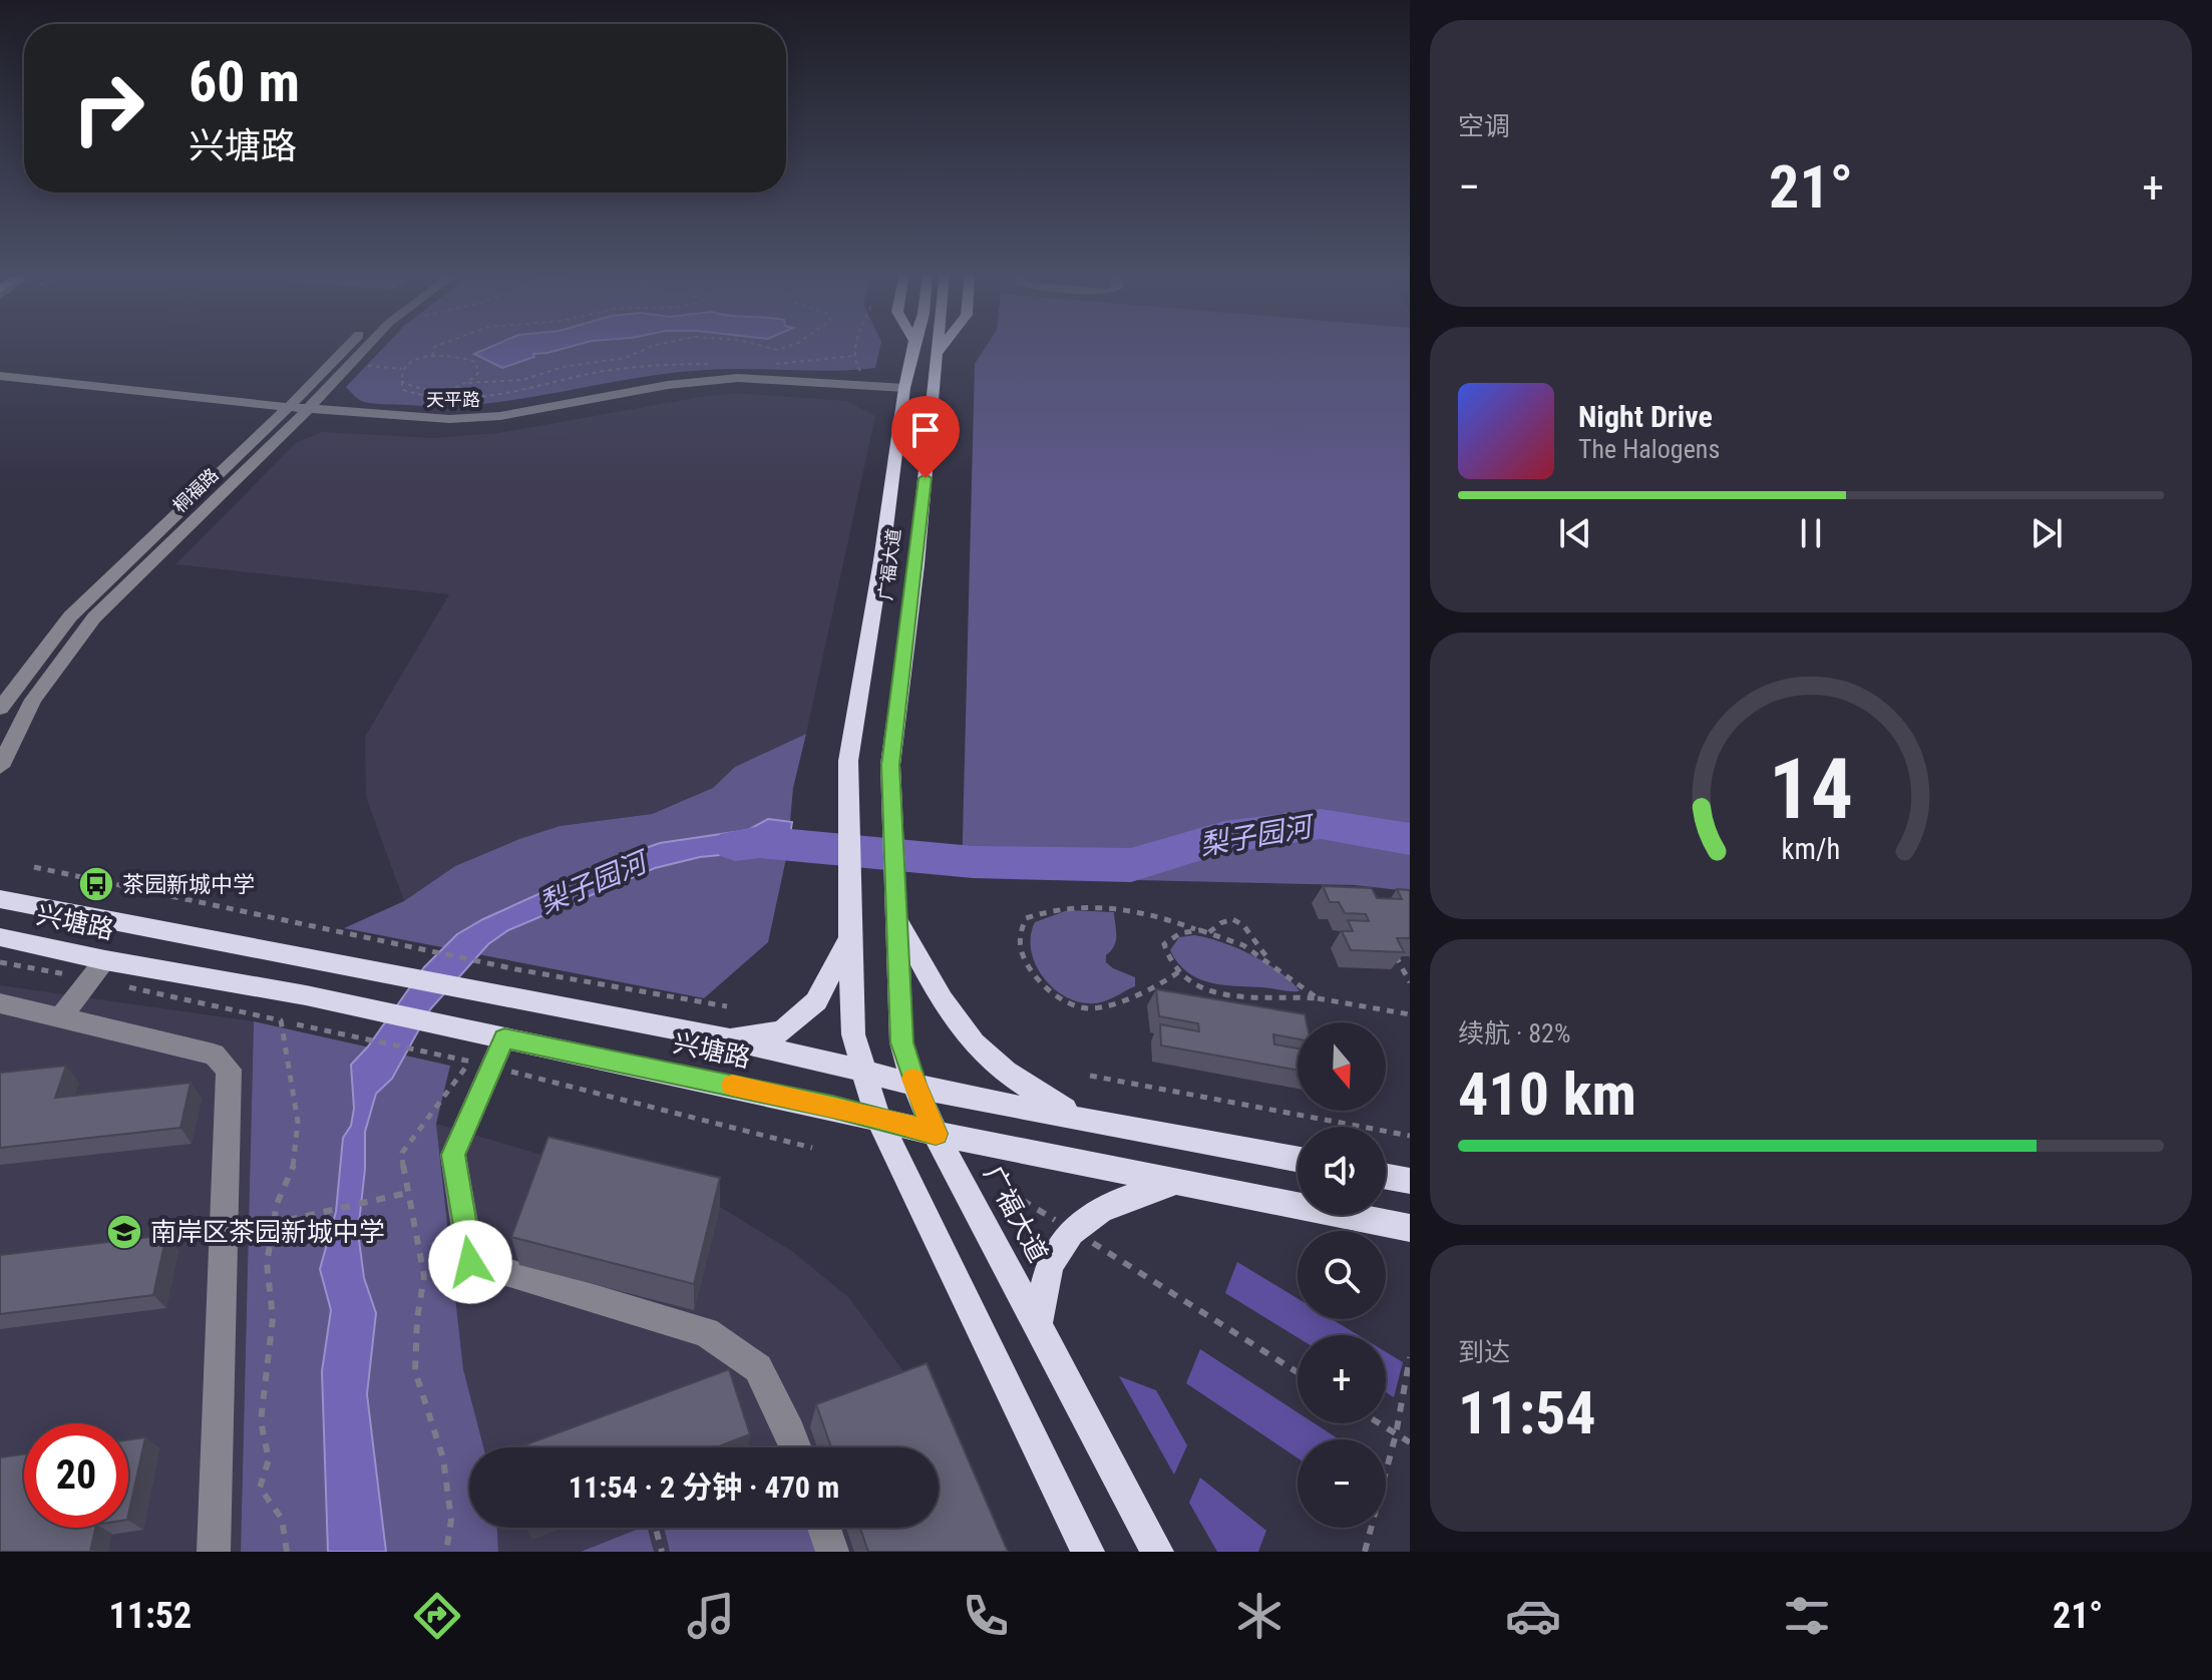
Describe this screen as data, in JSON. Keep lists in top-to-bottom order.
{
  "streets": {
    "main road": ["广福大道", "兴塘路"],
    "street": ["天平路", "桐福路"]
  },
  "crossings": [
    ["天平路", "桐福路"],
    ["天平路", "广福大道"],
    ["广福大道", "兴塘路"]
  ],
  "water": ["梨子园河"],
  "places": {
    "bus stop": ["茶园新城中学"],
    "school or university": ["南岸区茶园新城中学"]
  },
  "north": "bottom",
  "page": {
    "tile": [
      "空调",
      ["续航 · 82%", "410 km"],
      ["到达", "11:54"]
    ],
    "turn": ["60 m", "兴塘路"],
    "heat": ["−", "21°", "+"],
    "song": ["Night Drive", "The Halogens"],
    "map_buttons": ["+", "−"],
    "limit": "20",
    "trip": "11:54 · 2 分钟 · 470 m",
    "tabs": ["11:52", "21°"],
    "gauge": ["14", "km/h"]
  }
}
